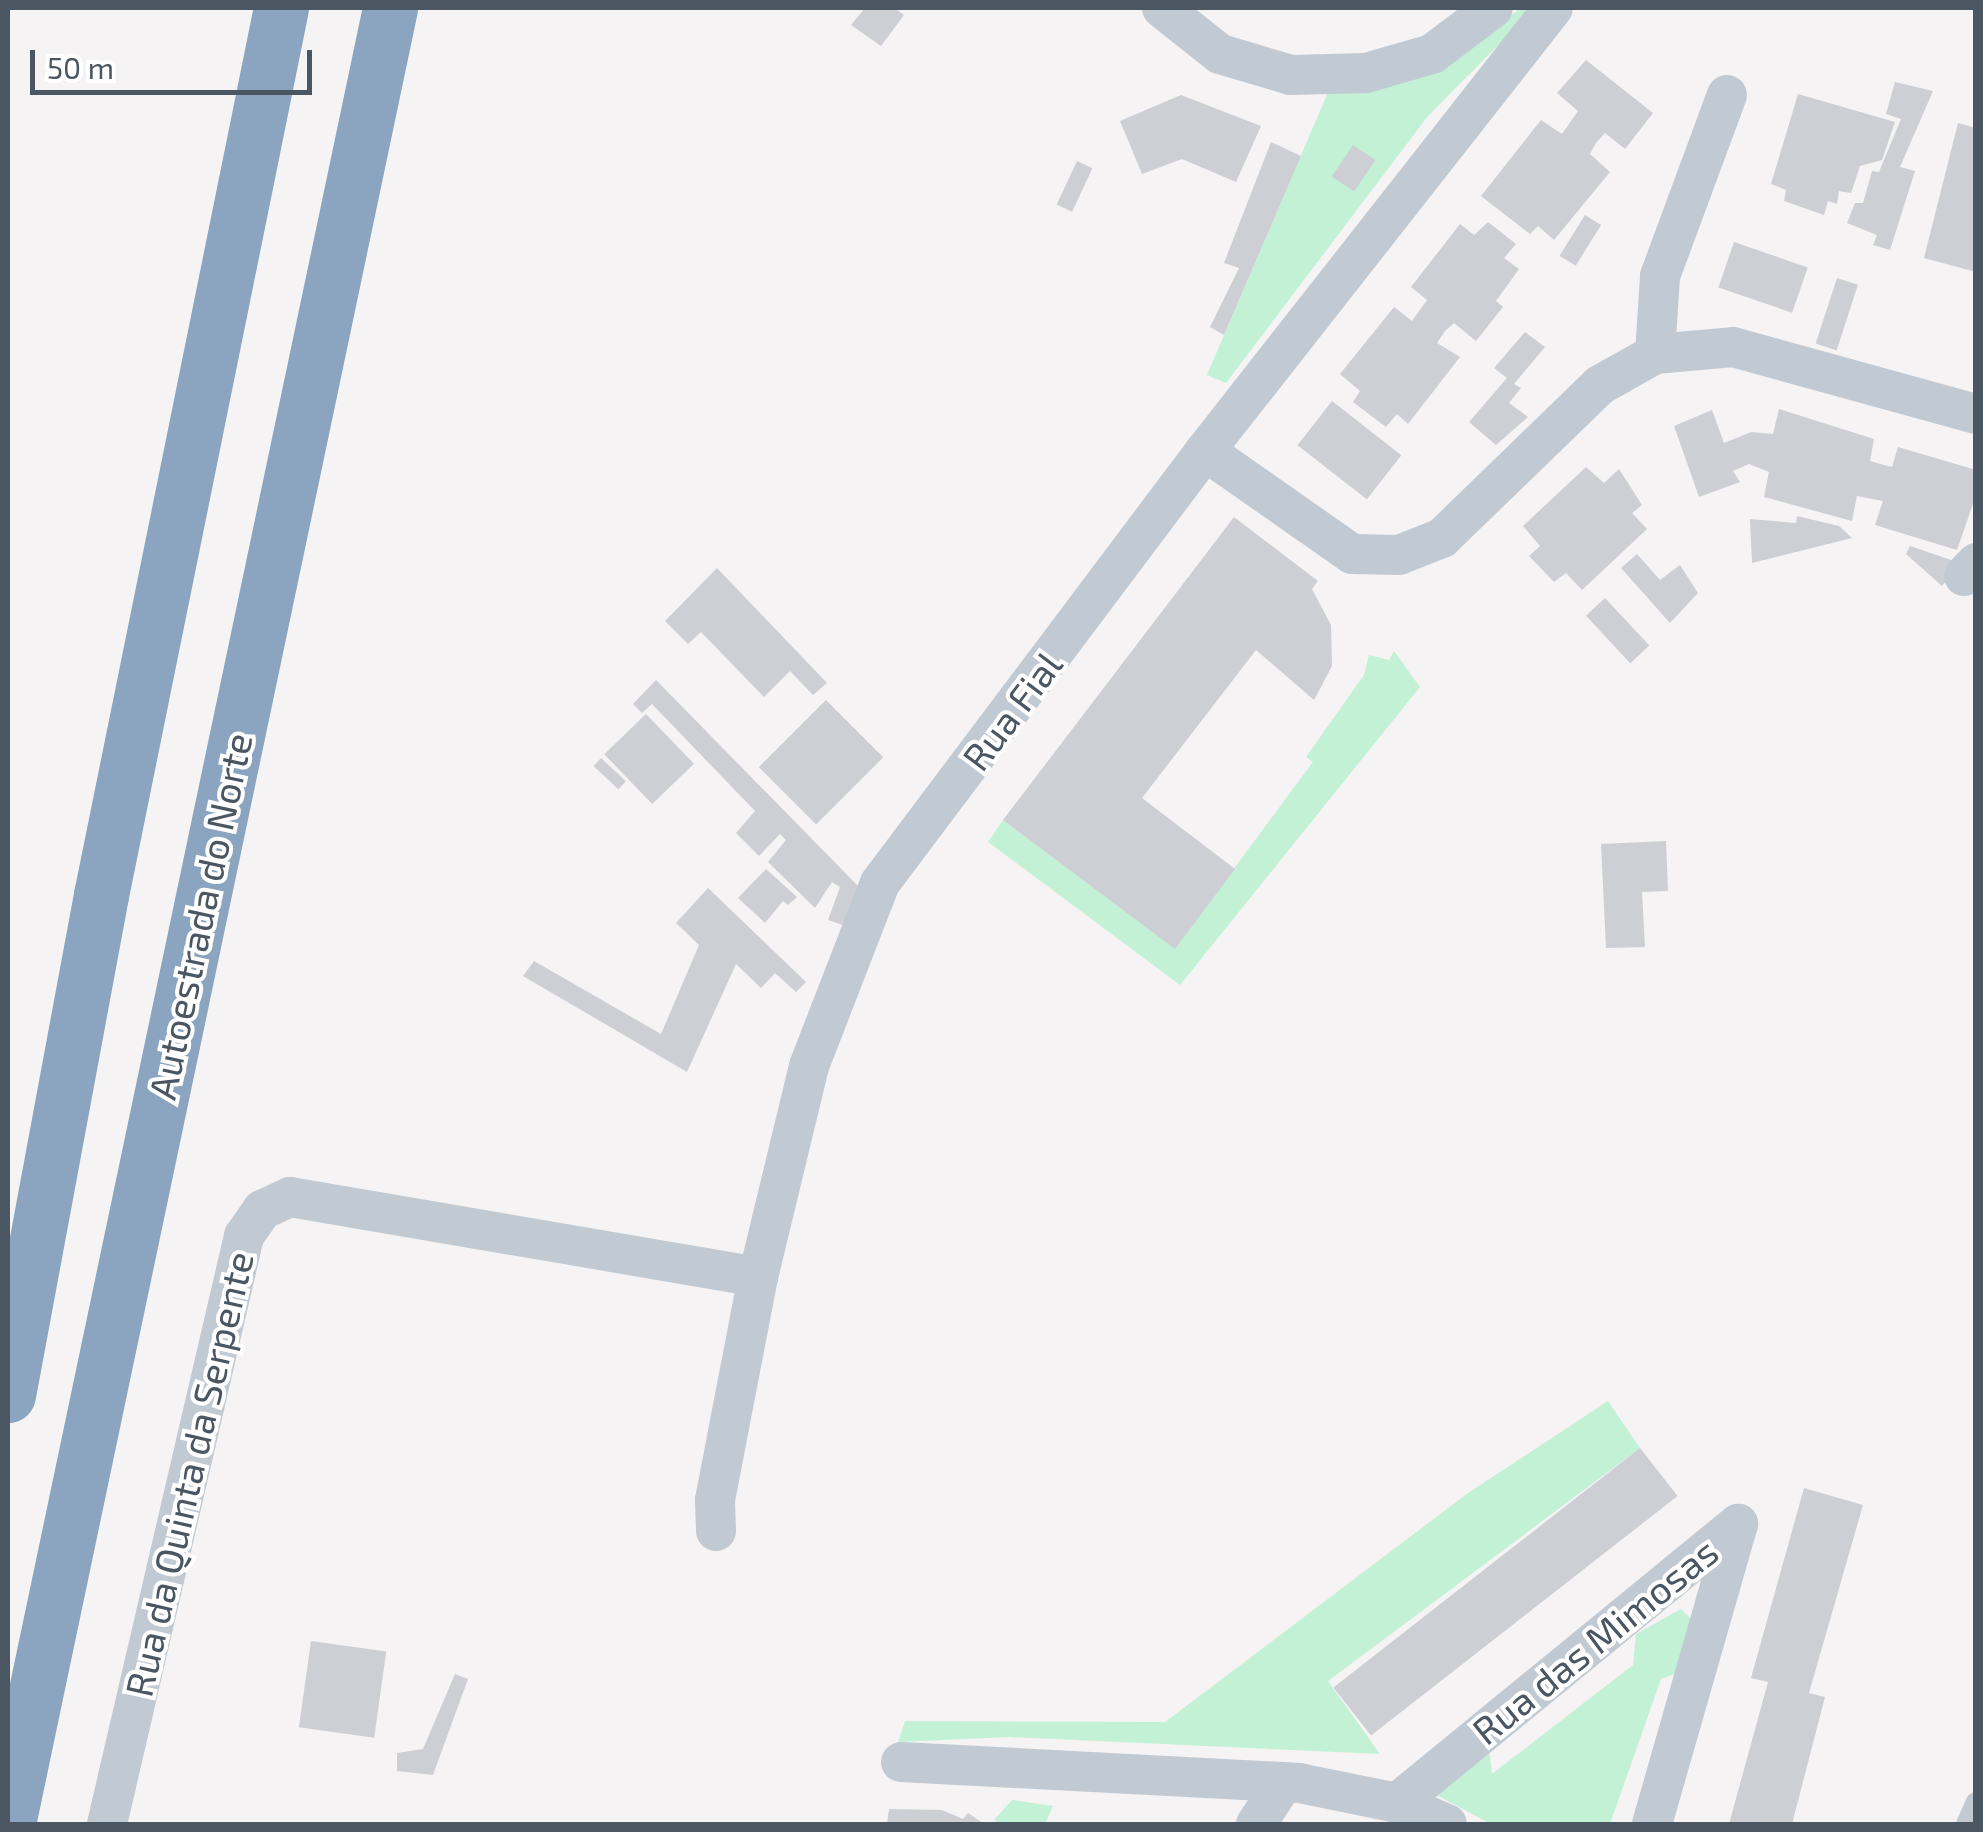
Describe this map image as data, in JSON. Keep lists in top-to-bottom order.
{
  "streets": {
    "highway": ["Autoestrada do Norte"],
    "street": ["Rua Fial", "Rua da Quinta da Serpente", "Rua das Mimosas"]
  },
  "crossings": [
    ["Rua Fial", "Rua da Quinta da Serpente"]
  ],
  "scale_bar": "50 m"
}
